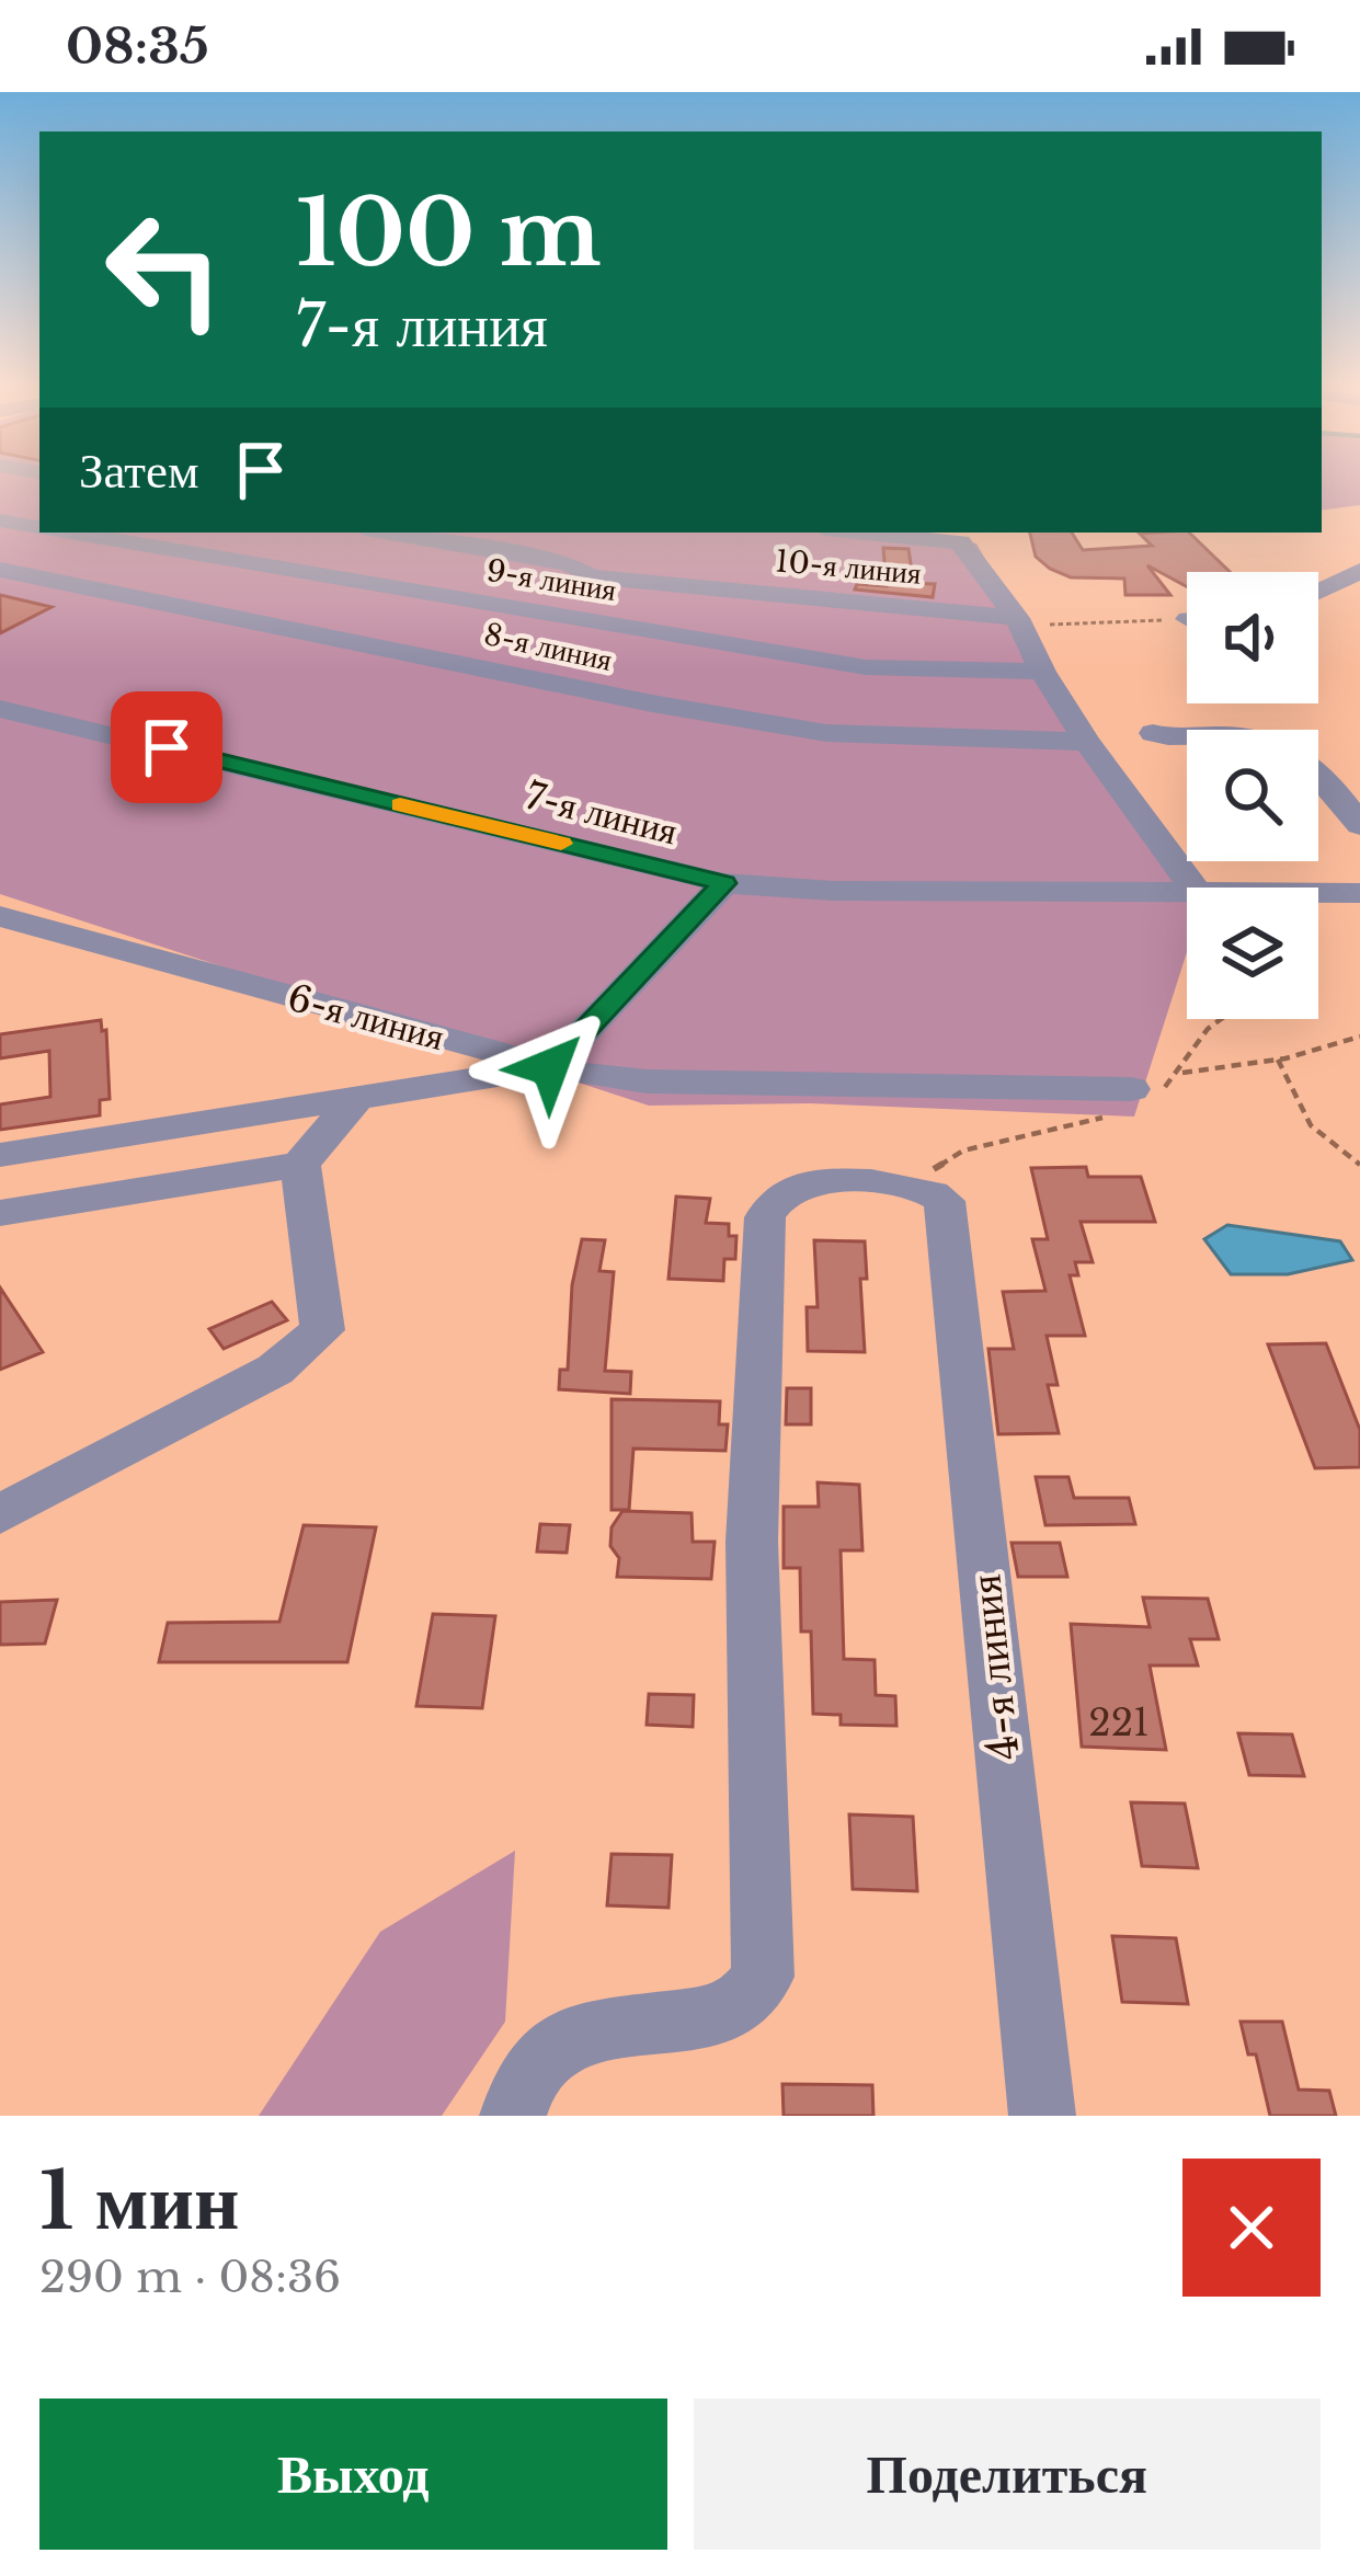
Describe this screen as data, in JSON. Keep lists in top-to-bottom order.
{
  "streets": {
    "street": [
      "10-я линия",
      "9-я линия",
      "8-я линия",
      "7-я линия",
      "6-я линия",
      "4-я линия"
    ]
  },
  "house_numbers": ["221"],
  "page": {
    "status": "08:35",
    "turn": ["100 m", "7-я линия"],
    "then": "Затем",
    "heading": ["1 мин", "290 m · 08:36"],
    "buttons": ["Выход", "Поделиться"]
  }
}
